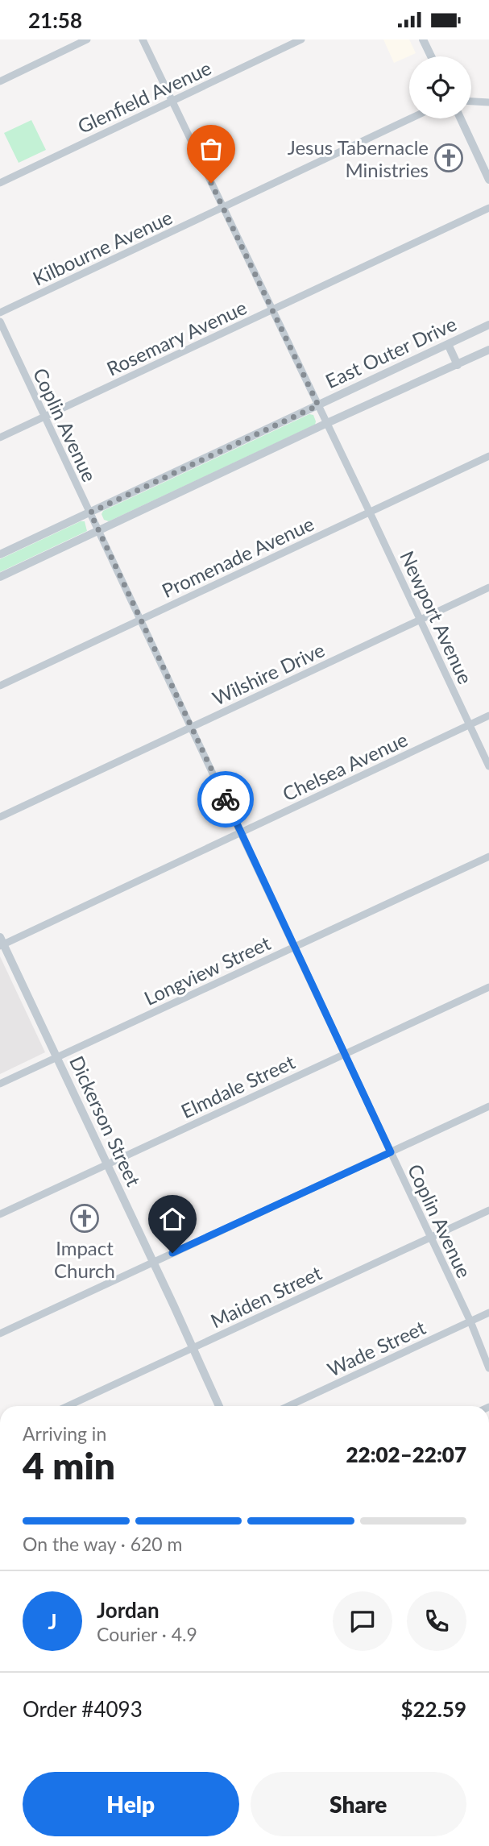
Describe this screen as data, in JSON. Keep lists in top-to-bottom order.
{
  "streets": {
    "street": [
      "Glenfield Avenue",
      "Kilbourne Avenue",
      "Rosemary Avenue",
      "East Outer Drive",
      "Coplin Avenue",
      "Promenade Avenue",
      "Newport Avenue",
      "Wilshire Drive",
      "Chelsea Avenue",
      "Longview Street",
      "Elmdale Street",
      "Dickerson Street",
      "Maiden Street",
      "Wade Street"
    ]
  },
  "crossings": [
    ["Rosemary Avenue", "Coplin Avenue"],
    ["East Outer Drive", "Coplin Avenue"],
    ["East Outer Drive", "Newport Avenue"],
    ["Coplin Avenue", "Promenade Avenue"],
    ["Coplin Avenue", "Wilshire Drive"],
    ["Coplin Avenue", "Chelsea Avenue"],
    ["Coplin Avenue", "Longview Street"],
    ["Coplin Avenue", "Elmdale Street"],
    ["Coplin Avenue", "Maiden Street"],
    ["Coplin Avenue", "Wade Street"],
    ["Promenade Avenue", "Newport Avenue"],
    ["Newport Avenue", "Wilshire Drive"],
    ["Newport Avenue", "Chelsea Avenue"],
    ["Chelsea Avenue", "Dickerson Street"],
    ["Longview Street", "Dickerson Street"],
    ["Elmdale Street", "Dickerson Street"],
    ["Dickerson Street", "Maiden Street"]
  ],
  "places": {
    "church": ["Jesus Tabernacle Ministries", "Impact Church"]
  },
  "page": {
    "status": "21:58",
    "heading": ["4 min", "Arriving in", "22:02–22:07"],
    "panel": [
      "Jordan",
      "Courier · 4.9",
      "Order #4093",
      "$22.59"
    ],
    "bar": "On the way · 620 m",
    "round": "J",
    "buttons": ["Help", "Share"]
  }
}
